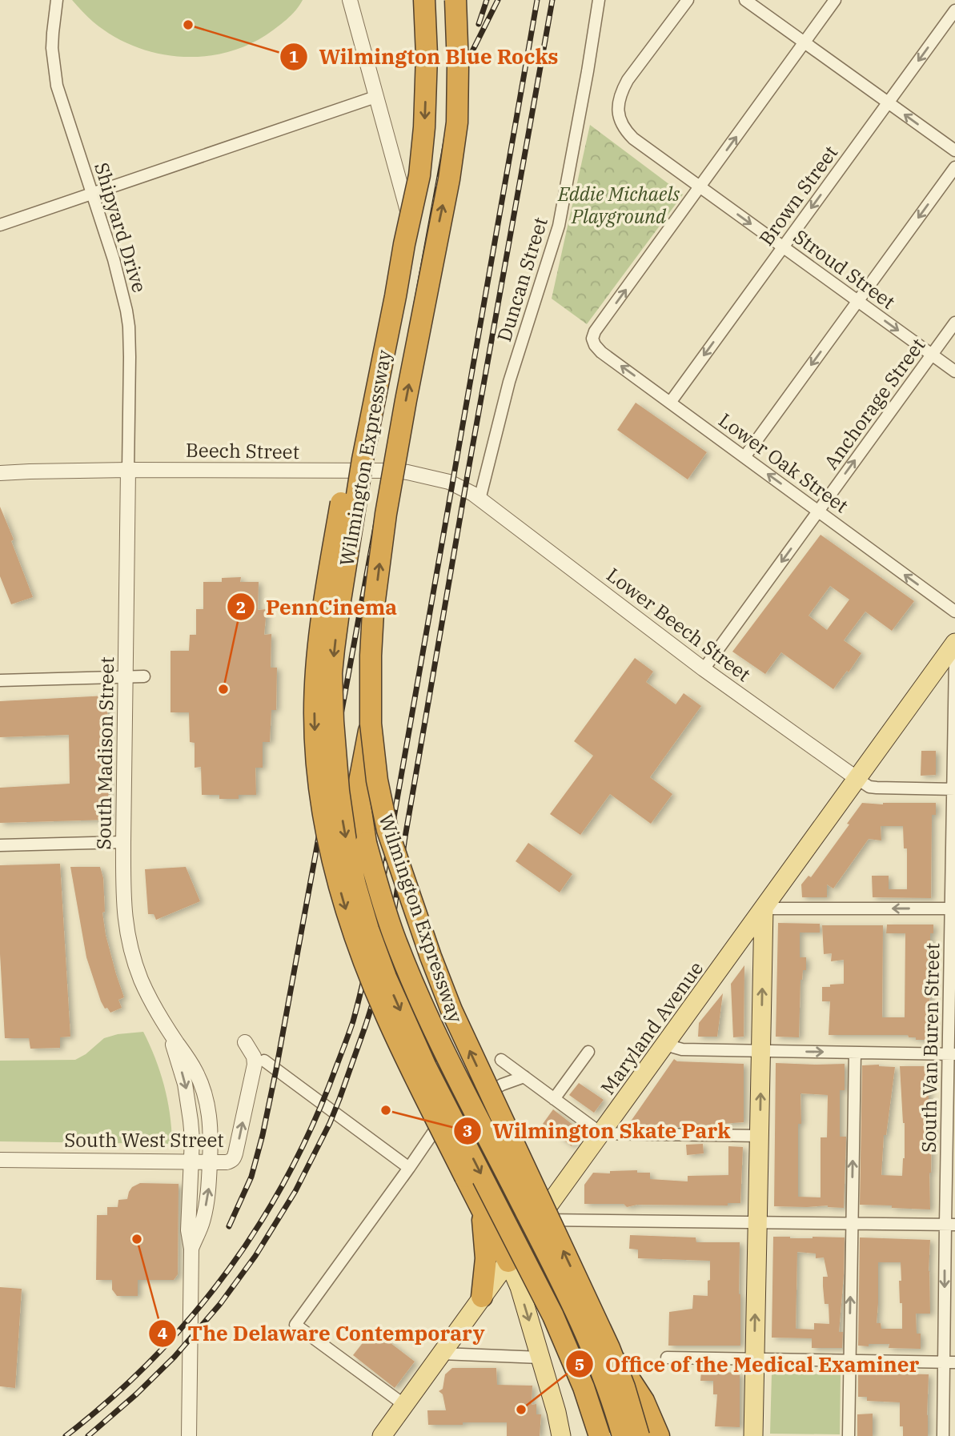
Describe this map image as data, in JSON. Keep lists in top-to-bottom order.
{
  "streets": {
    "highway": ["Wilmington Expressway"],
    "main road": ["Maryland Avenue"],
    "street": [
      "Brown Street",
      "Shipyard Drive",
      "Stroud Street",
      "Duncan Street",
      "Anchorage Street",
      "Beech Street",
      "Lower Oak Street",
      "Lower Beech Street",
      "South Madison Street",
      "South Van Buren Street",
      "South West Street"
    ]
  },
  "crossings": [
    ["Brown Street", "Stroud Street"],
    ["Brown Street", "Lower Oak Street"],
    ["Shipyard Drive", "Beech Street"],
    ["Shipyard Drive", "South Madison Street"],
    ["Stroud Street", "Anchorage Street"],
    ["Stroud Street", "Lower Oak Street"],
    ["Duncan Street", "Beech Street"],
    ["Duncan Street", "Lower Beech Street"],
    ["Anchorage Street", "Lower Oak Street"],
    ["Anchorage Street", "Lower Beech Street"],
    ["Beech Street", "Lower Beech Street"],
    ["Beech Street", "South Madison Street"],
    ["Lower Beech Street", "Maryland Avenue"],
    ["South Madison Street", "South West Street"]
  ],
  "one_way": ["South West Street"],
  "parks": ["Eddie Michaels Playground"],
  "places": [
    "Wilmington Blue Rocks",
    "PennCinema",
    "Wilmington Skate Park",
    "The Delaware Contemporary",
    "Office of the Medical Examiner"
  ]
}
